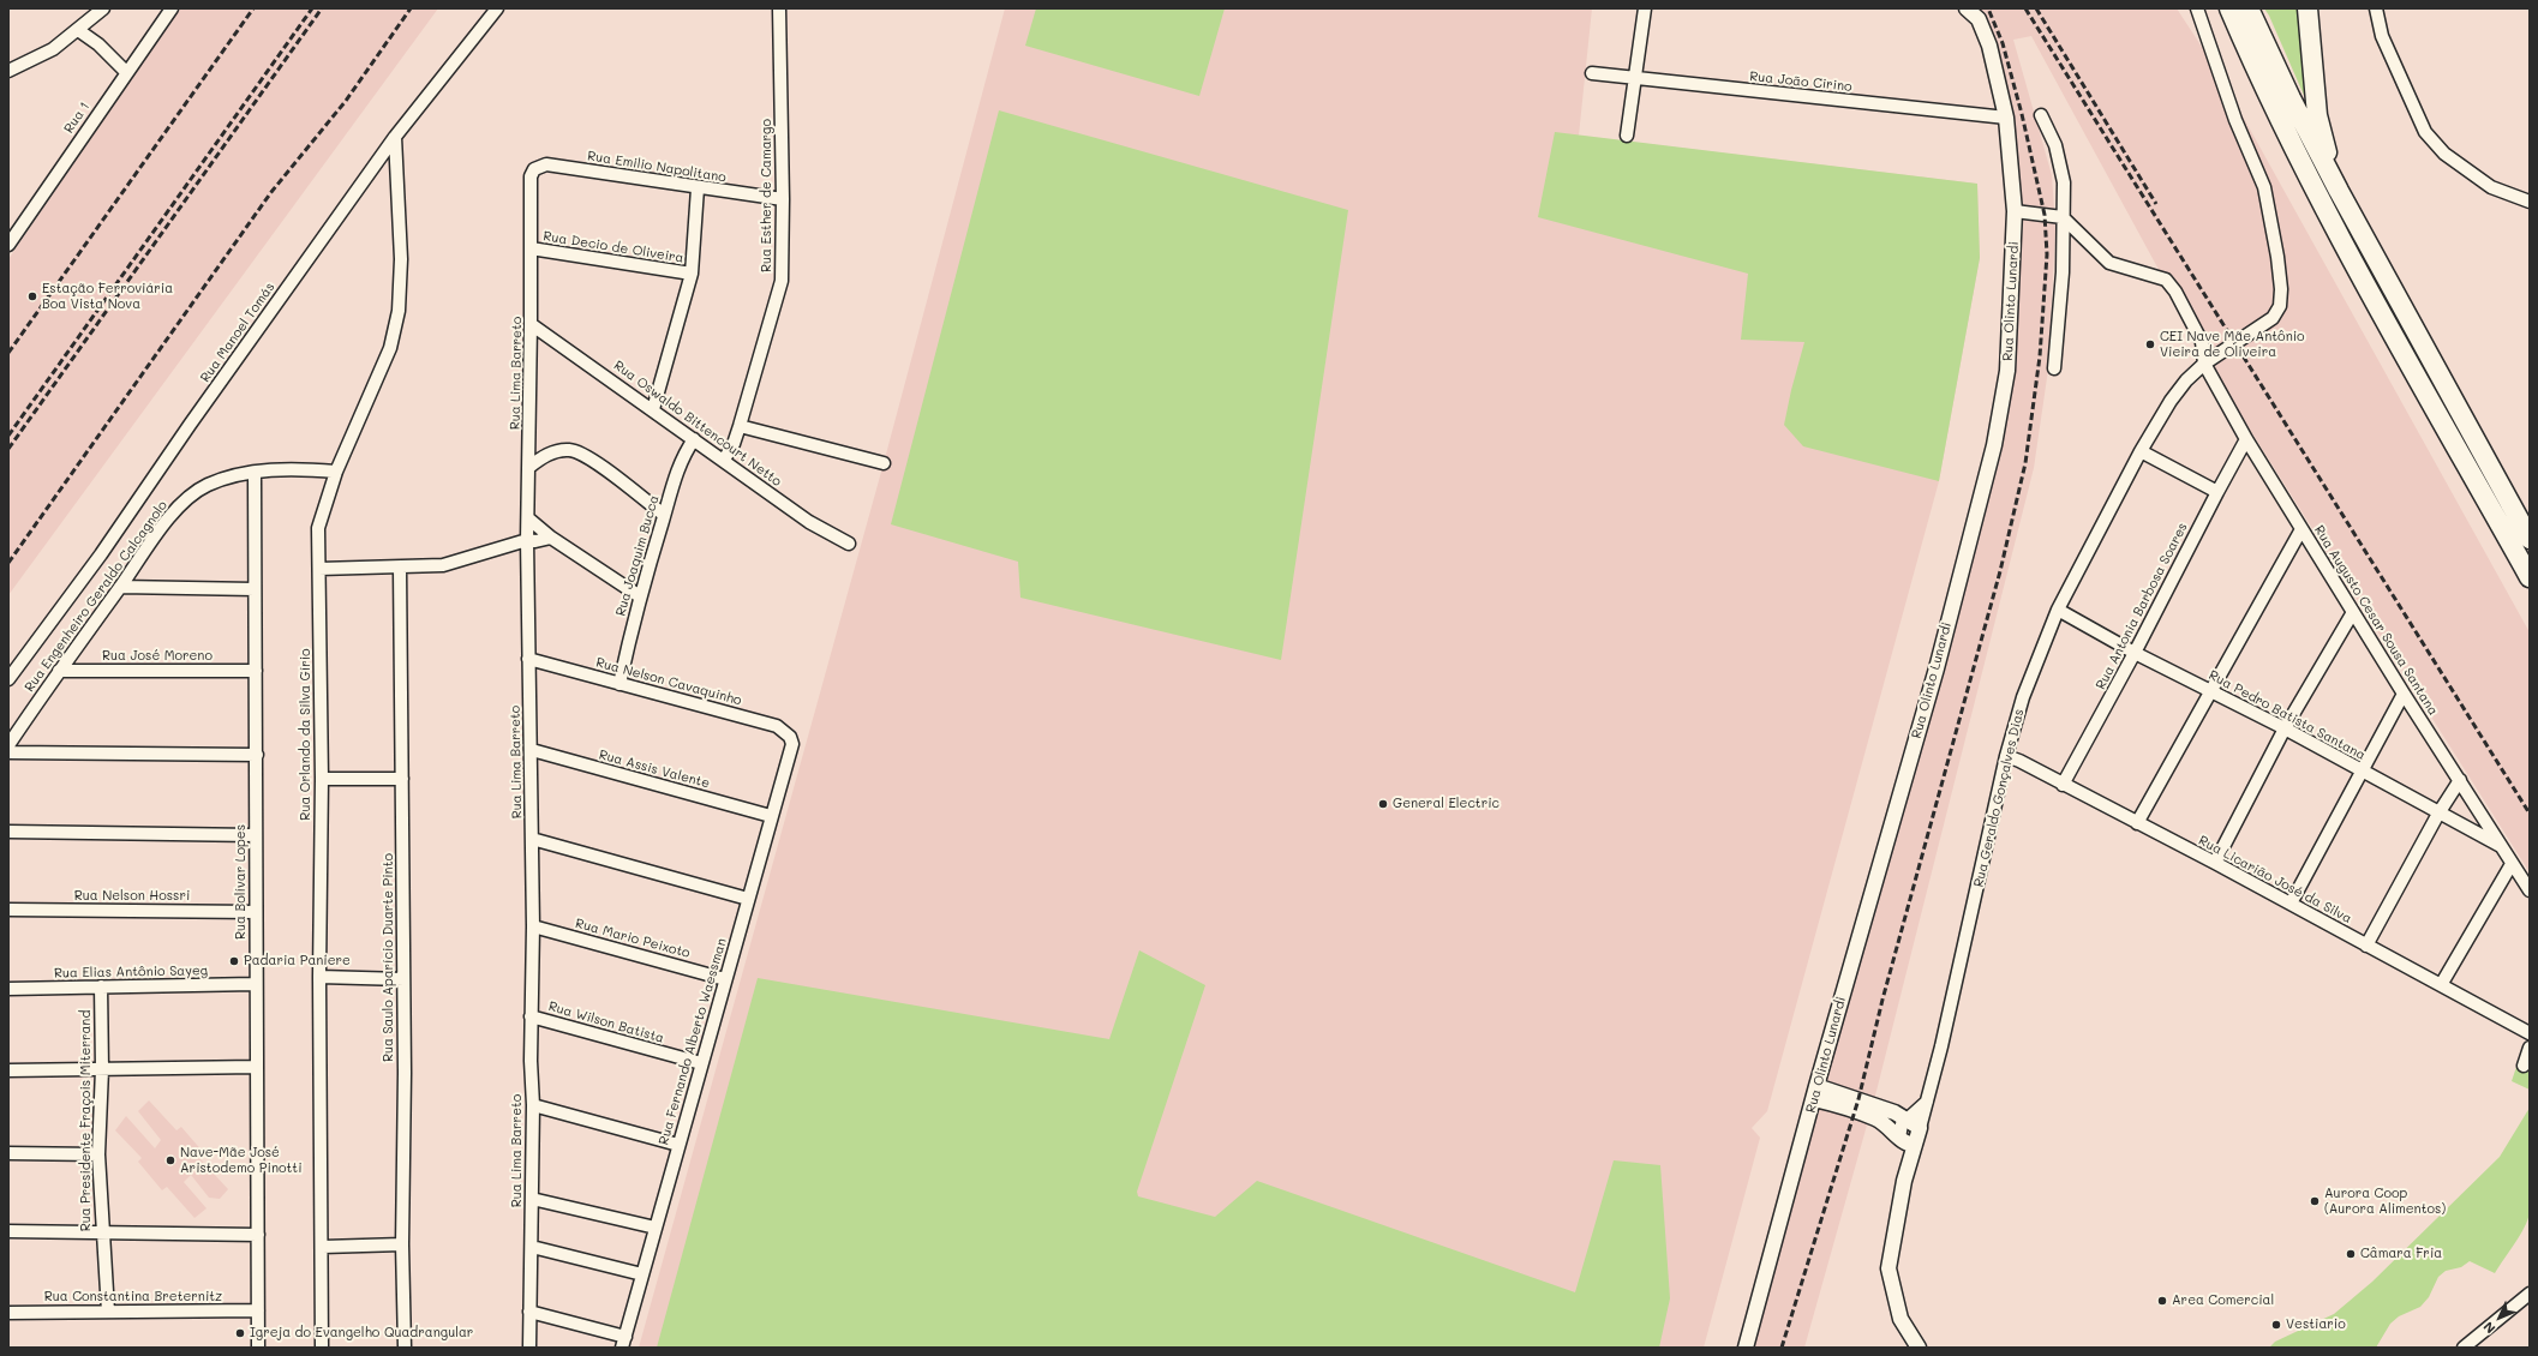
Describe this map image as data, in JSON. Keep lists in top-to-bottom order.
{
  "streets": {
    "street": [
      "Rua João Cirino",
      "Rua 1",
      "Rua Emilio Napolitano",
      "Rua Esther de Camargo",
      "Rua Decio de Oliveira",
      "Rua Olinto Lunardi",
      "Rua Manoel Tomás",
      "Rua Lima Barreto",
      "Rua Oswaldo Bittencourt Netto",
      "Rua Joaquim Bucca",
      "Rua Engenheiro Geraldo Calcagnolo",
      "Rua Antonia Barbosa Soares",
      "Rua Augusto Cesar Sousa Santana",
      "Rua José Moreno",
      "Rua Nelson Cavaquinho",
      "Rua Pedro Batista Santana",
      "Rua Orlando da Silva Gírio",
      "Rua Assis Valente",
      "Rua Geraldo Gonçalves Dias",
      "Rua Licarião José da Silva",
      "Rua Bolívar Lopes",
      "Rua Nelson Hossri",
      "Rua Mario Peixoto",
      "Rua Saulo Aparício Duarte Pinto",
      "Rua Elias Antônio Sayeg",
      "Rua Wilson Batista",
      "Rua Fernando Alberto Waessman",
      "Rua Presidente Fraçois Miterrand",
      "Rua Constantina Breternitz"
    ]
  },
  "crossings": [
    ["Rua João Cirino", "Rua Olinto Lunardi"],
    ["Rua Emilio Napolitano", "Rua Esther de Camargo"],
    ["Rua Emilio Napolitano", "Rua Lima Barreto"],
    ["Rua Esther de Camargo", "Rua Oswaldo Bittencourt Netto"],
    ["Rua Decio de Oliveira", "Rua Lima Barreto"],
    ["Rua Manoel Tomás", "Rua Orlando da Silva Gírio"],
    ["Rua Lima Barreto", "Rua Oswaldo Bittencourt Netto"],
    ["Rua Lima Barreto", "Rua Nelson Cavaquinho"],
    ["Rua Lima Barreto", "Rua Assis Valente"],
    ["Rua Lima Barreto", "Rua Mario Peixoto"],
    ["Rua Lima Barreto", "Rua Wilson Batista"],
    ["Rua Oswaldo Bittencourt Netto", "Rua Joaquim Bucca"],
    ["Rua Joaquim Bucca", "Rua Nelson Cavaquinho"],
    ["Rua Engenheiro Geraldo Calcagnolo", "Rua José Moreno"],
    ["Rua Engenheiro Geraldo Calcagnolo", "Rua Orlando da Silva Gírio"],
    ["Rua Engenheiro Geraldo Calcagnolo", "Rua Bolívar Lopes"],
    ["Rua Antonia Barbosa Soares", "Rua Augusto Cesar Sousa Santana"],
    ["Rua Antonia Barbosa Soares", "Rua Pedro Batista Santana"],
    ["Rua Antonia Barbosa Soares", "Rua Licarião José da Silva"],
    ["Rua Augusto Cesar Sousa Santana", "Rua Pedro Batista Santana"],
    ["Rua Augusto Cesar Sousa Santana", "Rua Geraldo Gonçalves Dias"],
    ["Rua José Moreno", "Rua Bolívar Lopes"],
    ["Rua Nelson Cavaquinho", "Rua Fernando Alberto Waessman"],
    ["Rua Pedro Batista Santana", "Rua Geraldo Gonçalves Dias"],
    ["Rua Assis Valente", "Rua Fernando Alberto Waessman"],
    ["Rua Geraldo Gonçalves Dias", "Rua Licarião José da Silva"],
    ["Rua Bolívar Lopes", "Rua Nelson Hossri"],
    ["Rua Bolívar Lopes", "Rua Elias Antônio Sayeg"],
    ["Rua Bolívar Lopes", "Rua Constantina Breternitz"],
    ["Rua Mario Peixoto", "Rua Fernando Alberto Waessman"],
    ["Rua Elias Antônio Sayeg", "Rua Presidente Fraçois Miterrand"],
    ["Rua Wilson Batista", "Rua Fernando Alberto Waessman"],
    ["Rua Presidente Fraçois Miterrand", "Rua Constantina Breternitz"]
  ],
  "places": [
    "Estação Ferroviária Boa Vista Nova",
    "CEI Nave Mãe Antônio Vieira de Oliveira",
    "General Electric",
    "Padaria Paniere",
    "Nave-Mãe José Aristodemo Pinotti",
    "Aurora Coop (Aurora Alimentos)",
    "Câmara Fria",
    "Area Comercial",
    "Vestiario",
    "Igreja do Evangelho Quadrangular"
  ],
  "north": "bottom left"
}
